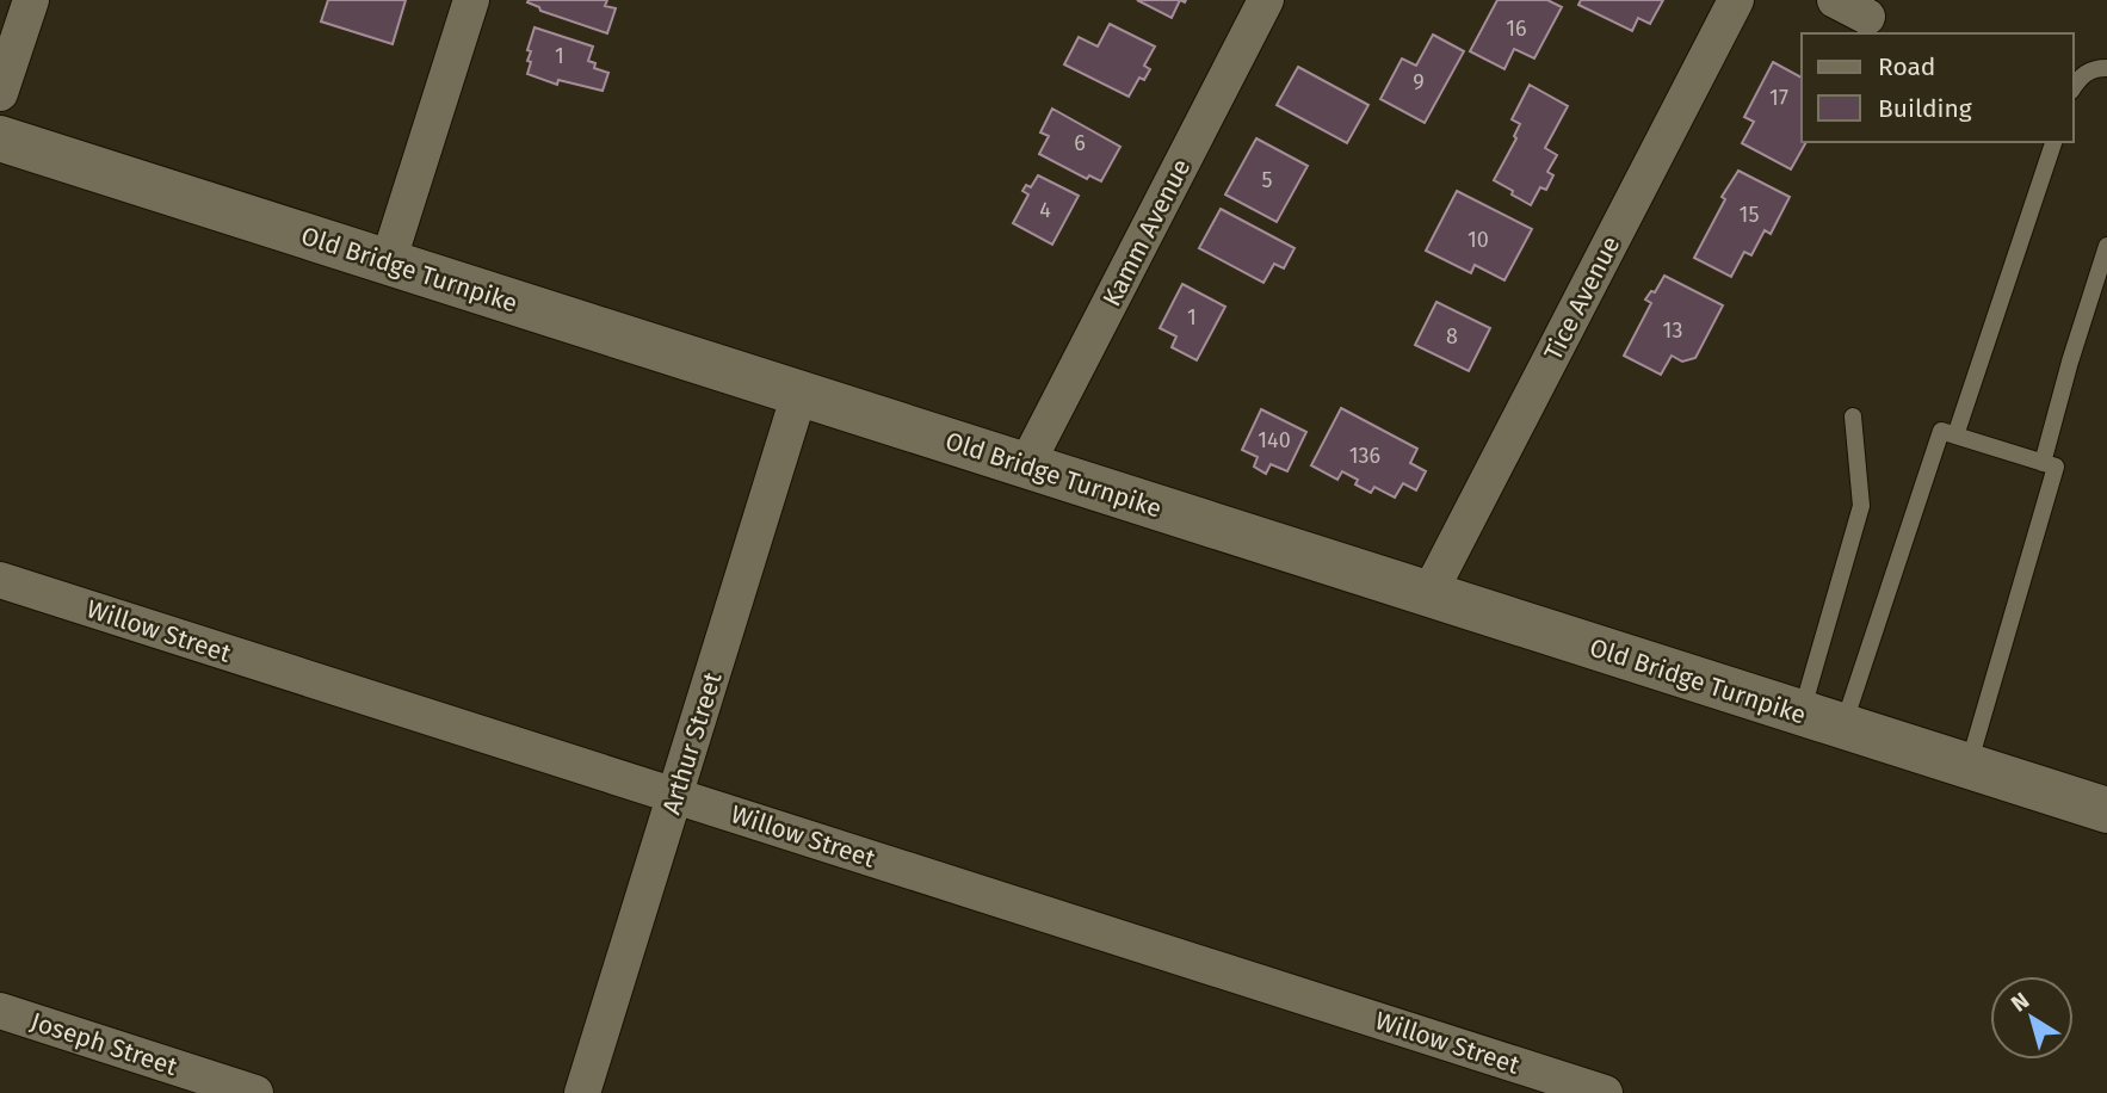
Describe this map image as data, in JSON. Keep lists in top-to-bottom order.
{
  "streets": {
    "street": [
      "Kamm Avenue",
      "Old Bridge Turnpike",
      "Tice Avenue",
      "Willow Street",
      "Arthur Street",
      "Joseph Street"
    ]
  },
  "crossings": [
    ["Kamm Avenue", "Old Bridge Turnpike"],
    ["Old Bridge Turnpike", "Tice Avenue"],
    ["Old Bridge Turnpike", "Arthur Street"],
    ["Willow Street", "Arthur Street"]
  ],
  "house_numbers": [
    "16",
    "1",
    "9",
    "17",
    "6",
    "5",
    "4",
    "15",
    "10",
    "1",
    "13",
    "8",
    "140",
    "136"
  ],
  "legend": ["Road", "Building"],
  "north": "top left"
}
